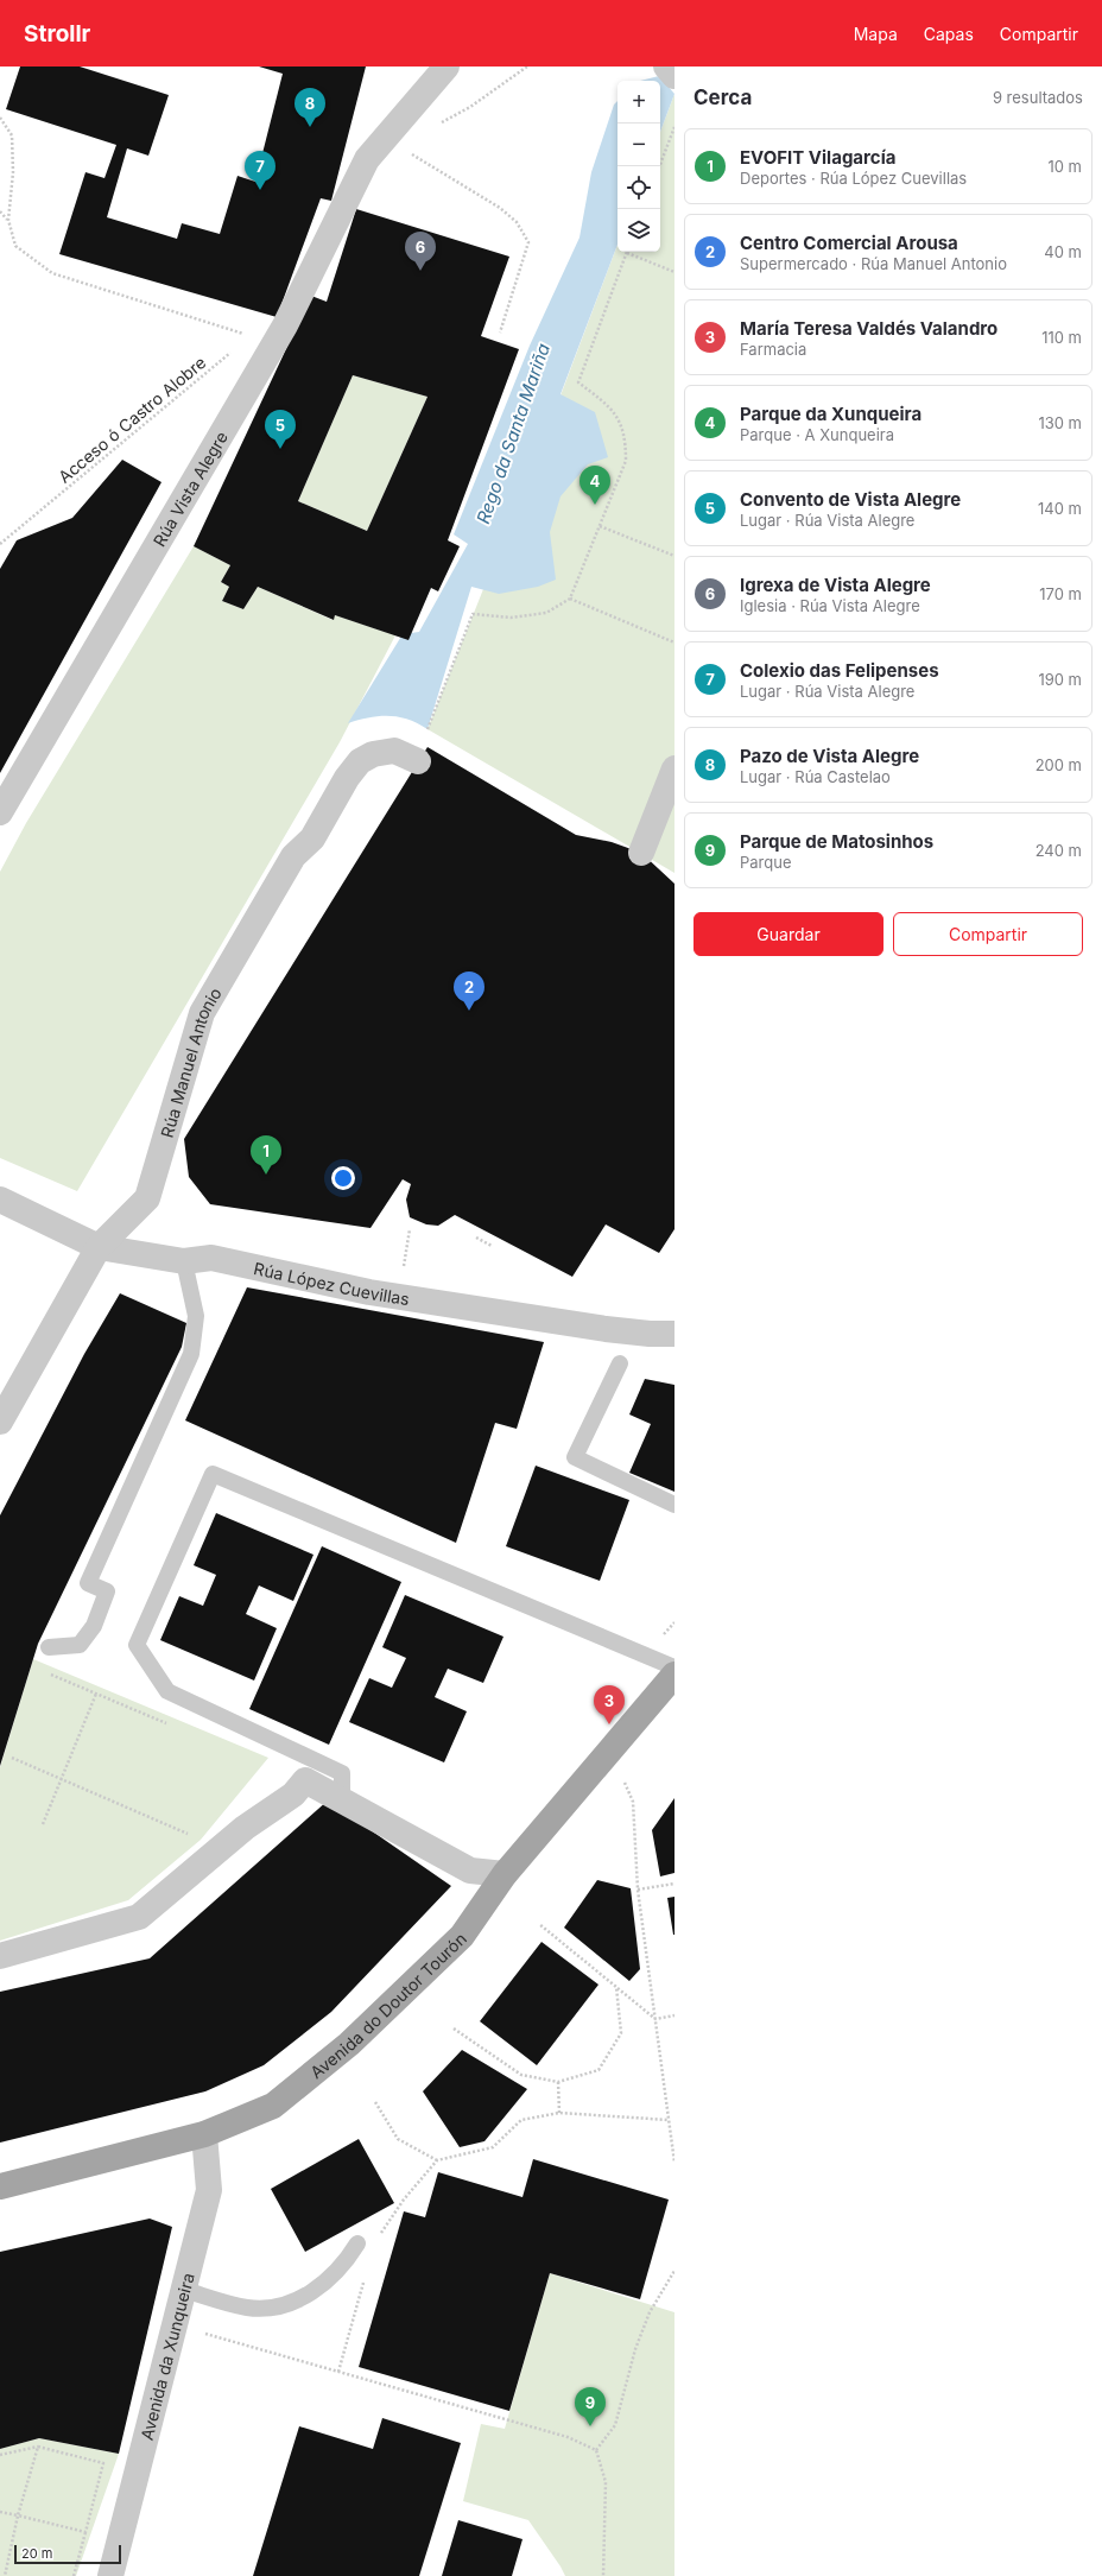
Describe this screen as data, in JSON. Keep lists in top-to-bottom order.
{
  "streets": {
    "main road": ["Avenida do Doutor Tourón"],
    "street": [
      "Rúa Vista Alegre",
      "Rúa Manuel Antonio",
      "Rúa López Cuevillas",
      "Avenida da Xunqueira"
    ],
    "path": ["Acceso ó Castro Alobre"]
  },
  "crossings": [
    ["Rúa Manuel Antonio", "Rúa López Cuevillas"],
    ["Avenida do Doutor Tourón", "Avenida da Xunqueira"]
  ],
  "water": ["Rego da Santa Mariña"],
  "scale_bar": "20 m",
  "page": {
    "header": "Strollr",
    "nav": ["Mapa", "Capas", "Compartir"],
    "heading": ["Cerca", "9 resultados"],
    "map_buttons": ["+", "−"],
    "pins": [
      "8",
      "7",
      "6",
      "5",
      "4",
      "2",
      "1",
      "3",
      "9"
    ],
    "list": [
      {
        "mark": "1",
        "name": "EVOFIT Vilagarcía",
        "note": "Deportes · Rúa López Cuevillas",
        "value": "10 m"
      },
      {
        "mark": "2",
        "name": "Centro Comercial Arousa",
        "note": "Supermercado · Rúa Manuel Antonio",
        "value": "40 m"
      },
      {
        "mark": "3",
        "name": "María Teresa Valdés Valandro",
        "note": "Farmacia",
        "value": "110 m"
      },
      {
        "mark": "4",
        "name": "Parque da Xunqueira",
        "note": "Parque · A Xunqueira",
        "value": "130 m"
      },
      {
        "mark": "5",
        "name": "Convento de Vista Alegre",
        "note": "Lugar · Rúa Vista Alegre",
        "value": "140 m"
      },
      {
        "mark": "6",
        "name": "Igrexa de Vista Alegre",
        "note": "Iglesia · Rúa Vista Alegre",
        "value": "170 m"
      },
      {
        "mark": "7",
        "name": "Colexio das Felipenses",
        "note": "Lugar · Rúa Vista Alegre",
        "value": "190 m"
      },
      {
        "mark": "8",
        "name": "Pazo de Vista Alegre",
        "note": "Lugar · Rúa Castelao",
        "value": "200 m"
      },
      {
        "mark": "9",
        "name": "Parque de Matosinhos",
        "note": "Parque",
        "value": "240 m"
      }
    ],
    "buttons": ["Guardar", "Compartir"],
    "scale": "20 m"
  }
}
